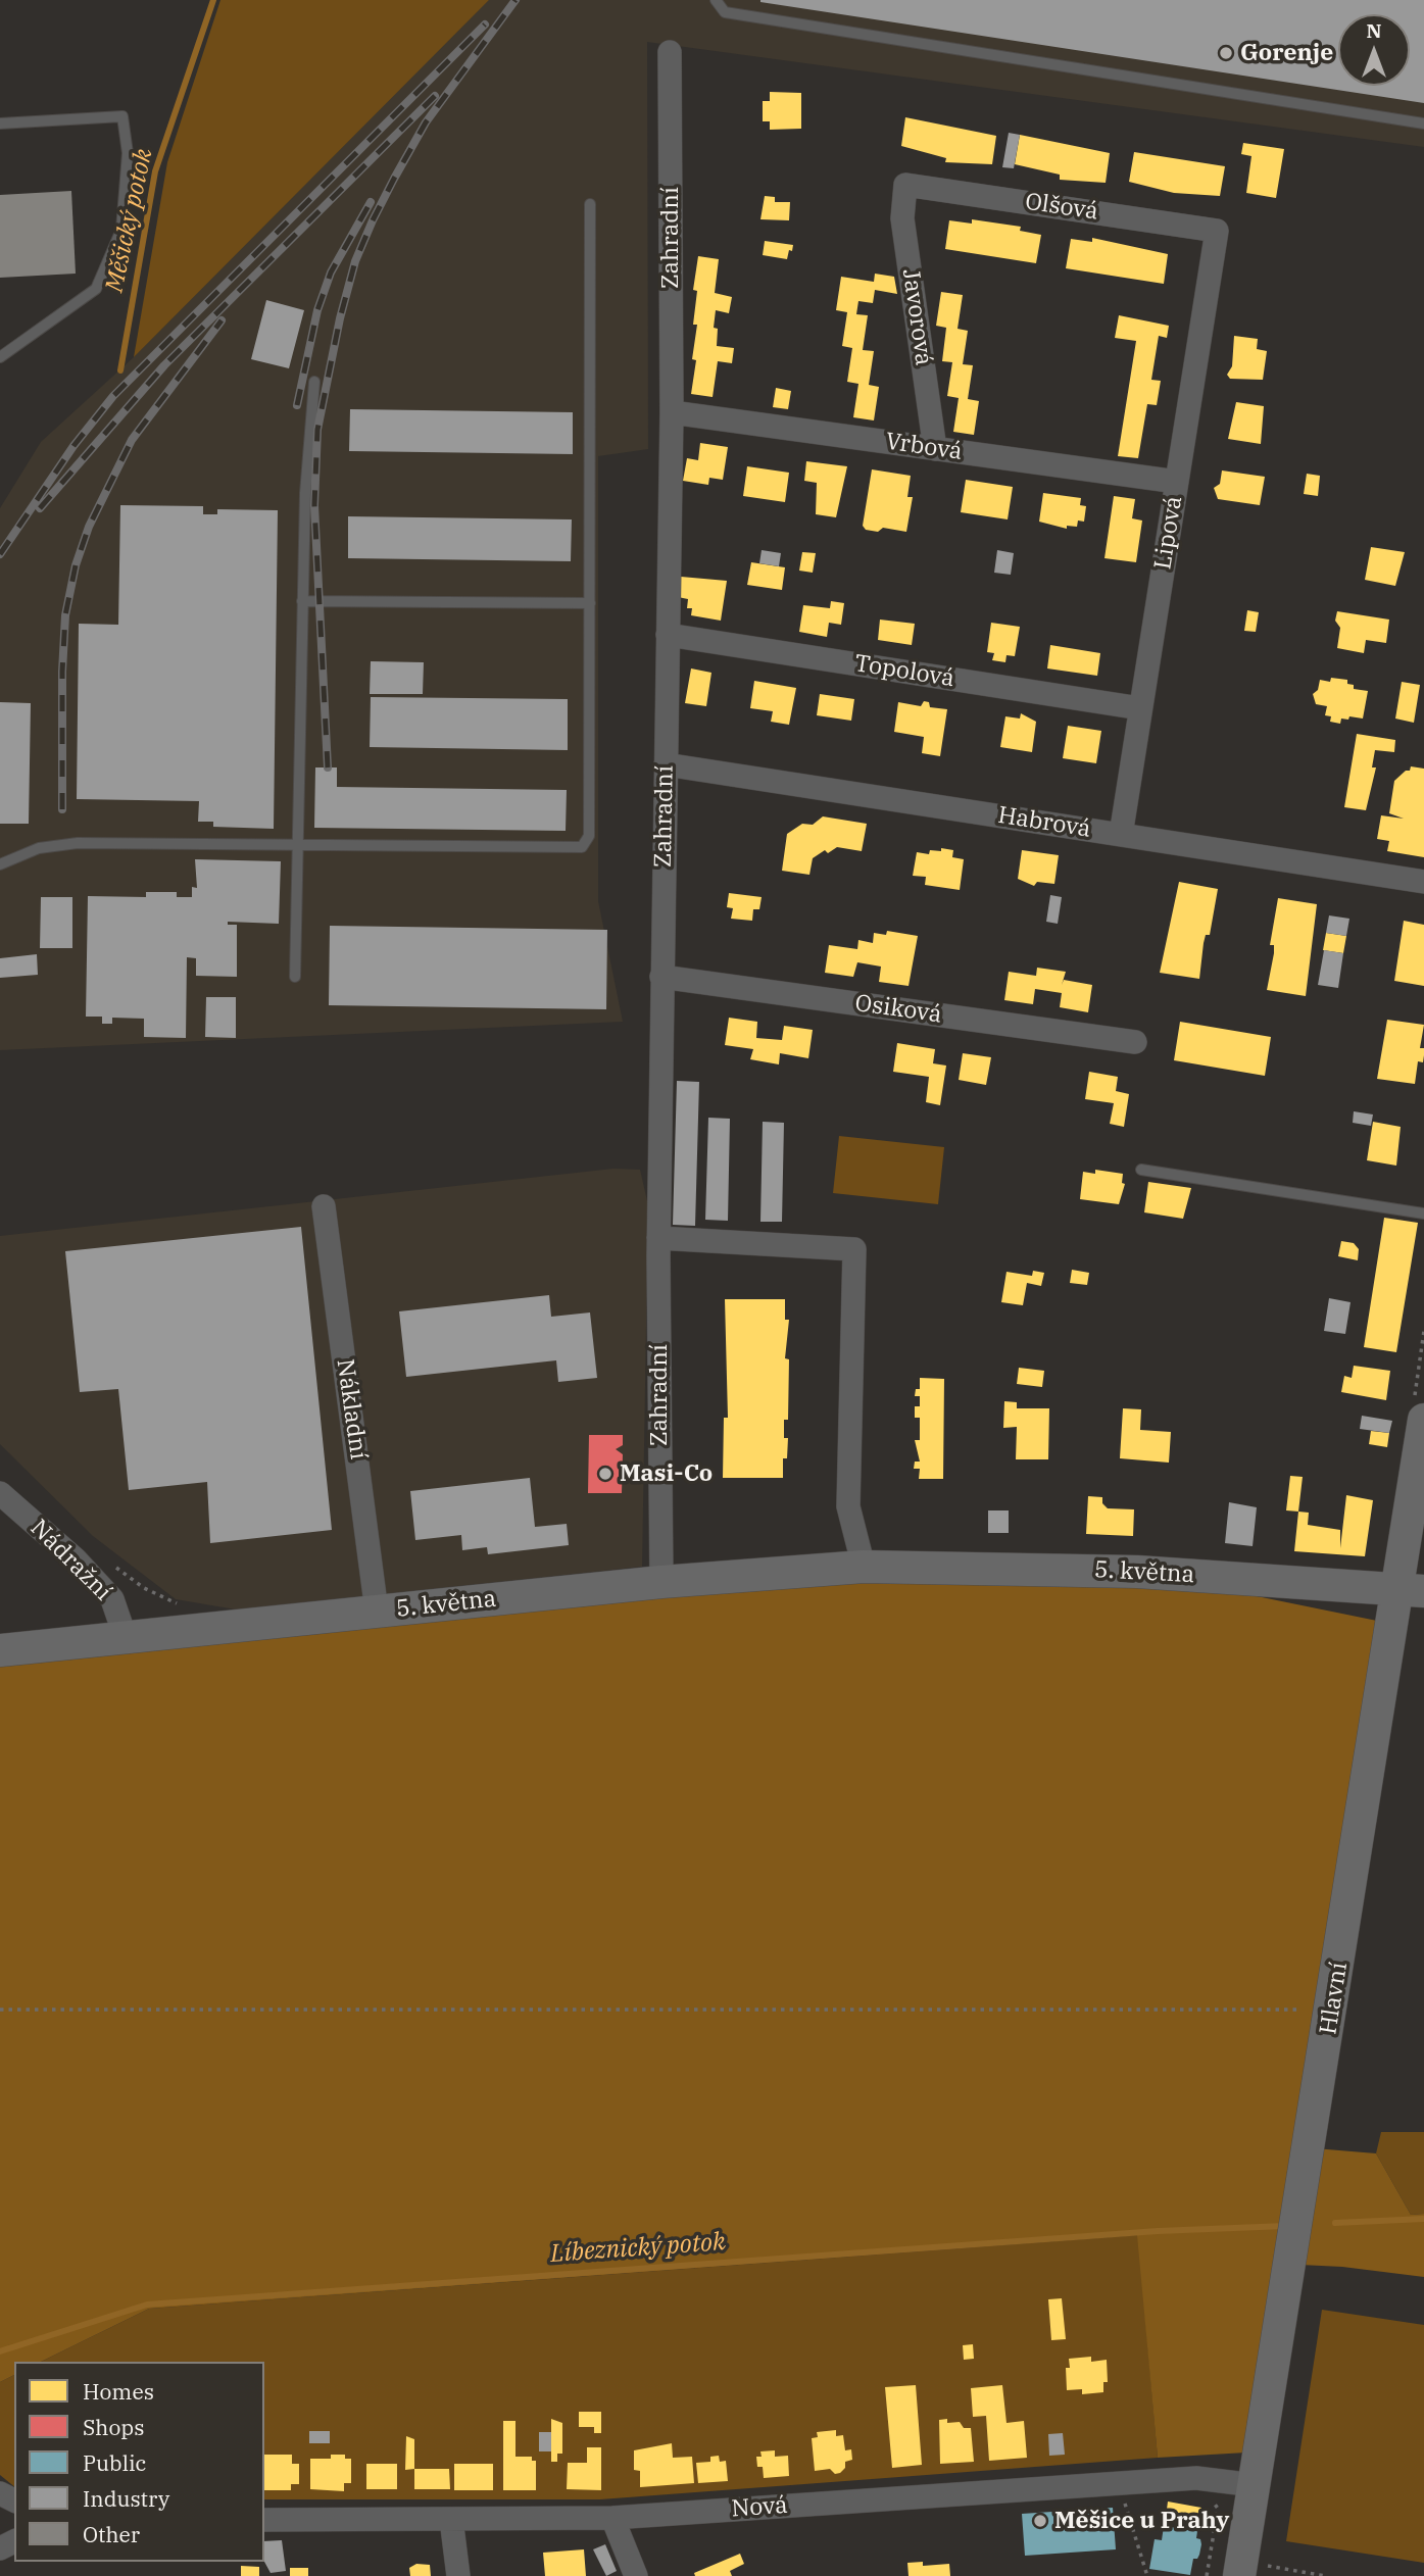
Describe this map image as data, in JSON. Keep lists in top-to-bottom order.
{
  "streets": {
    "main road": ["5. května", "Hlavní"],
    "street": [
      "Olšová",
      "Zahradní",
      "Javorová",
      "Vrbová",
      "Lipová",
      "Topolová",
      "Habrová",
      "Osiková",
      "Nákladní",
      "Nádražní",
      "Nová"
    ]
  },
  "crossings": [
    ["Olšová", "Javorová"],
    ["Olšová", "Lipová"],
    ["Zahradní", "Vrbová"],
    ["Zahradní", "Topolová"],
    ["Zahradní", "Habrová"],
    ["Zahradní", "Osiková"],
    ["Zahradní", "5. května"],
    ["Javorová", "Vrbová"],
    ["Vrbová", "Lipová"],
    ["Lipová", "Topolová"],
    ["Lipová", "Habrová"],
    ["Nákladní", "5. května"],
    ["Nádražní", "5. května"],
    ["5. května", "Hlavní"],
    ["Hlavní", "Nová"]
  ],
  "water": ["Měšický potok", "Líbeznický potok"],
  "places": ["Gorenje", "Masi-Co", "Měšice u Prahy"],
  "legend": [
    "Homes",
    "Shops",
    "Public",
    "Industry",
    "Other"
  ],
  "north": "top"
}
